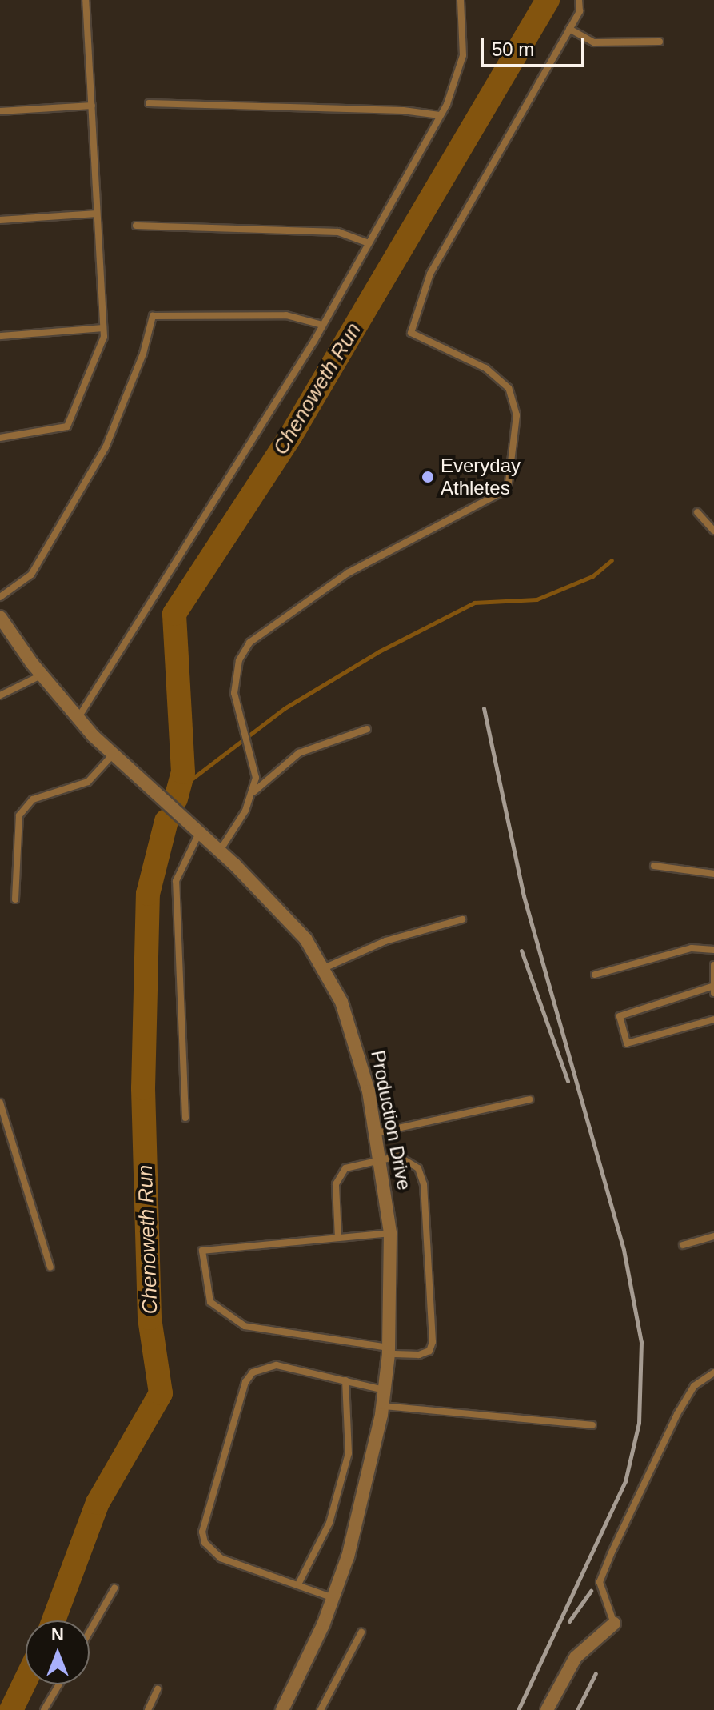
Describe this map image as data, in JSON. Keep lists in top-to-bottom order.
{
  "streets": {
    "street": ["Production Drive"]
  },
  "water": ["Chenoweth Run"],
  "places": ["Everyday Athletes"],
  "scale_bar": "50 m",
  "north": "top"
}
